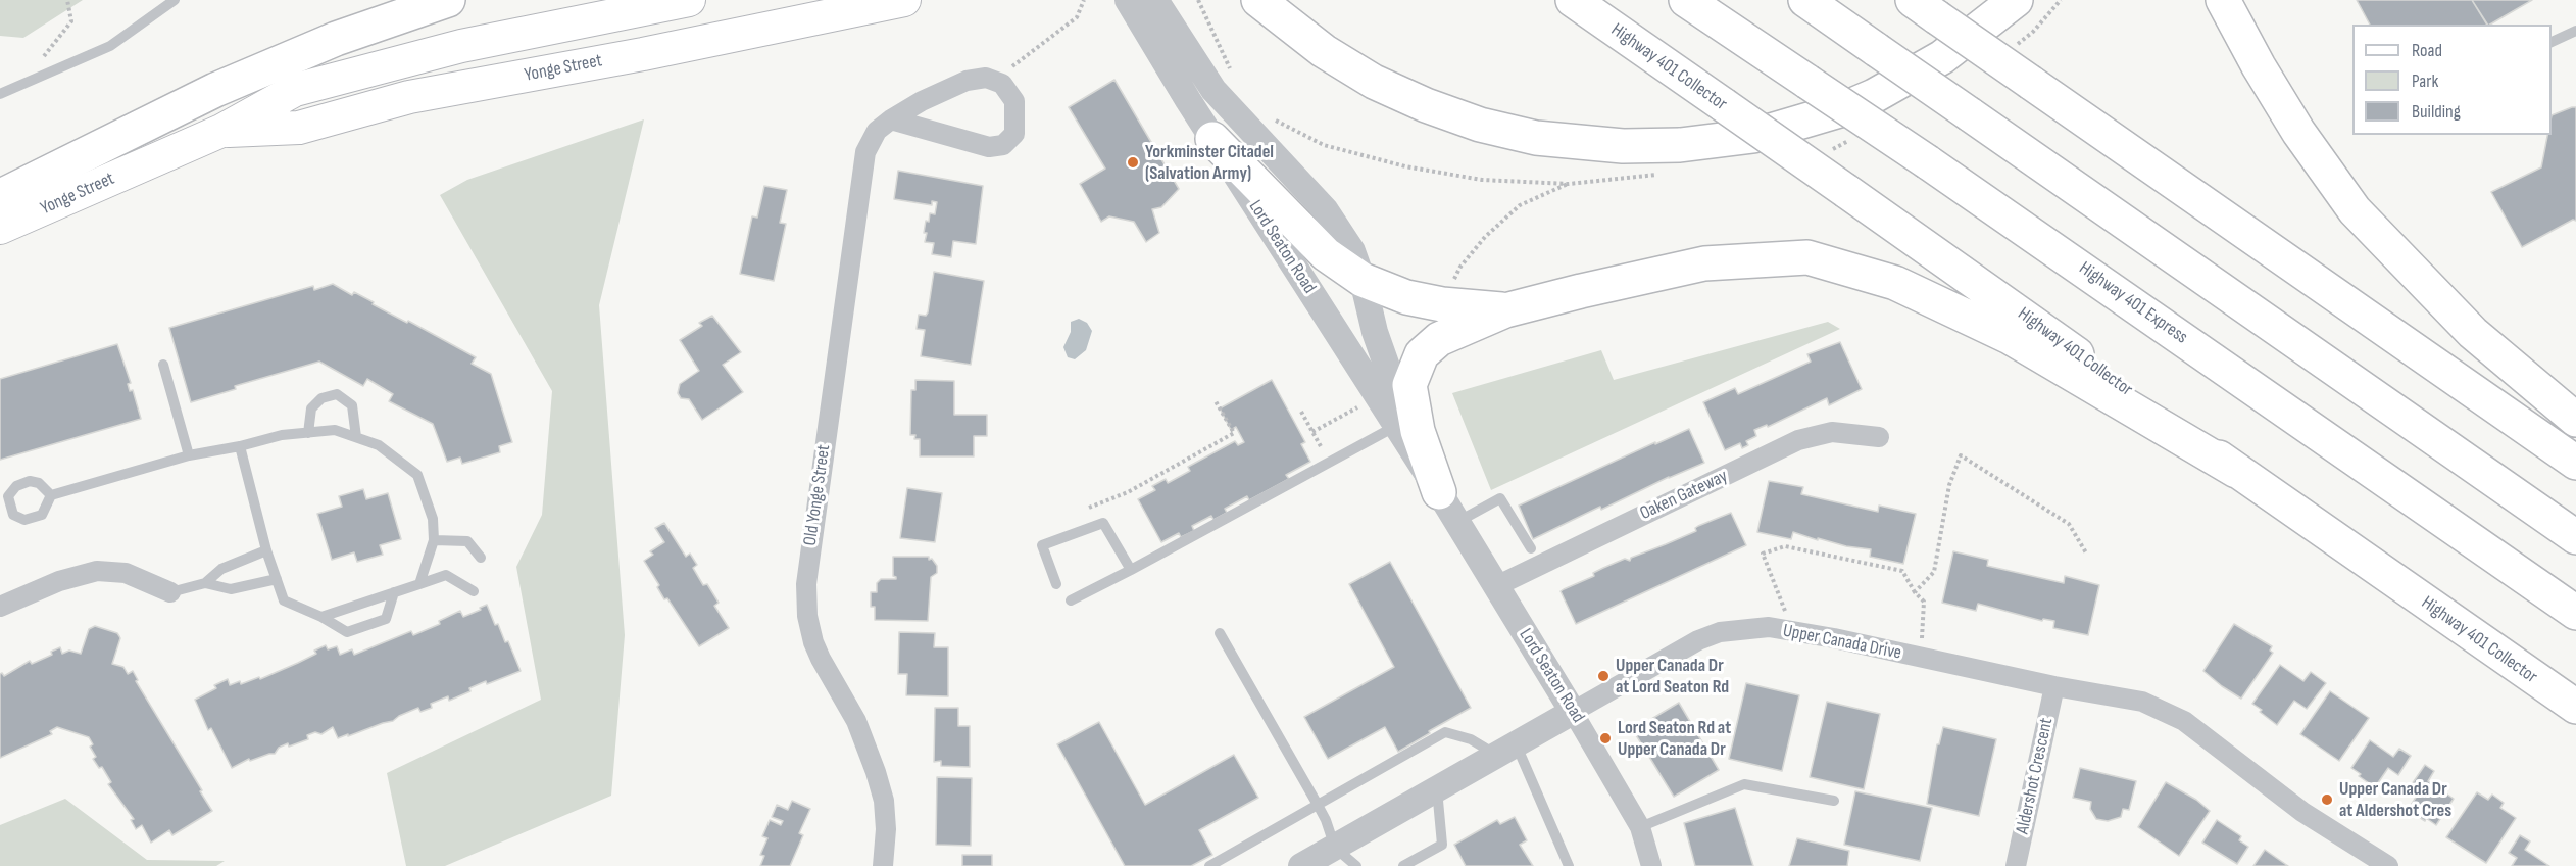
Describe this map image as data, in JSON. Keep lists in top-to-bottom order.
{
  "streets": {
    "highway": ["Highway 401 Collector", "Highway 401 Express"],
    "main road": ["Yonge Street"],
    "street": [
      "Lord Seaton Road",
      "Old Yonge Street",
      "Oaken Gateway",
      "Upper Canada Drive",
      "Aldershot Crescent"
    ]
  },
  "crossings": [
    ["Lord Seaton Road", "Oaken Gateway"],
    ["Lord Seaton Road", "Upper Canada Drive"],
    ["Upper Canada Drive", "Aldershot Crescent"]
  ],
  "places": [
    "Yorkminster Citadel (Salvation Army)",
    "Upper Canada Dr at Lord Seaton Rd",
    "Lord Seaton Rd at Upper Canada Dr",
    "Upper Canada Dr at Aldershot Cres"
  ],
  "legend": ["Road", "Park", "Building"]
}
